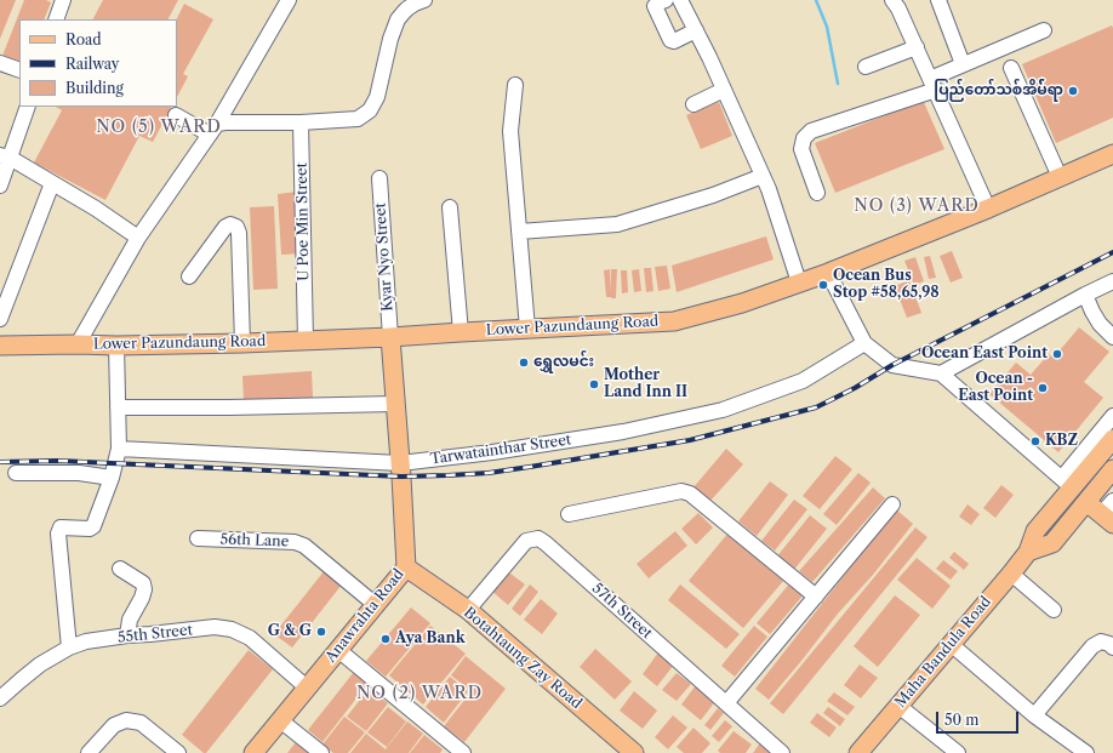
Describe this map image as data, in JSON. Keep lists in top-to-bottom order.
{
  "streets": {
    "main road": [
      "Lower Pazundaung Road",
      "Anawrahta Road",
      "Maha Bandula Road",
      "Botahtaung Zay Road"
    ],
    "street": [
      "U Poe Min Street",
      "Kyar Nyo Street",
      "Tarwatainthar Street",
      "56th Lane",
      "57th Street",
      "55th Street"
    ]
  },
  "crossings": [
    ["U Poe Min Street", "Lower Pazundaung Road"],
    ["Kyar Nyo Street", "Lower Pazundaung Road"],
    ["Kyar Nyo Street", "Anawrahta Road"],
    ["Lower Pazundaung Road", "Anawrahta Road"],
    ["Tarwatainthar Street", "Anawrahta Road"],
    ["56th Lane", "Anawrahta Road"],
    ["57th Street", "Botahtaung Zay Road"],
    ["Anawrahta Road", "55th Street"],
    ["Anawrahta Road", "Botahtaung Zay Road"]
  ],
  "districts": ["NO (5) WARD", "NO (3) WARD", "NO (2) WARD"],
  "places": [
    "ပြည်တော်သစ်အိမ််ရာ",
    "Ocean Bus Stop #58,65,98",
    "Ocean East Point",
    "ရွှေလမင်း",
    "Mother Land Inn II",
    "Ocean - East Point",
    "KBZ",
    "G & G",
    "Aya Bank"
  ],
  "legend": ["Road", "Railway", "Building"],
  "scale_bar": "50 m"
}
